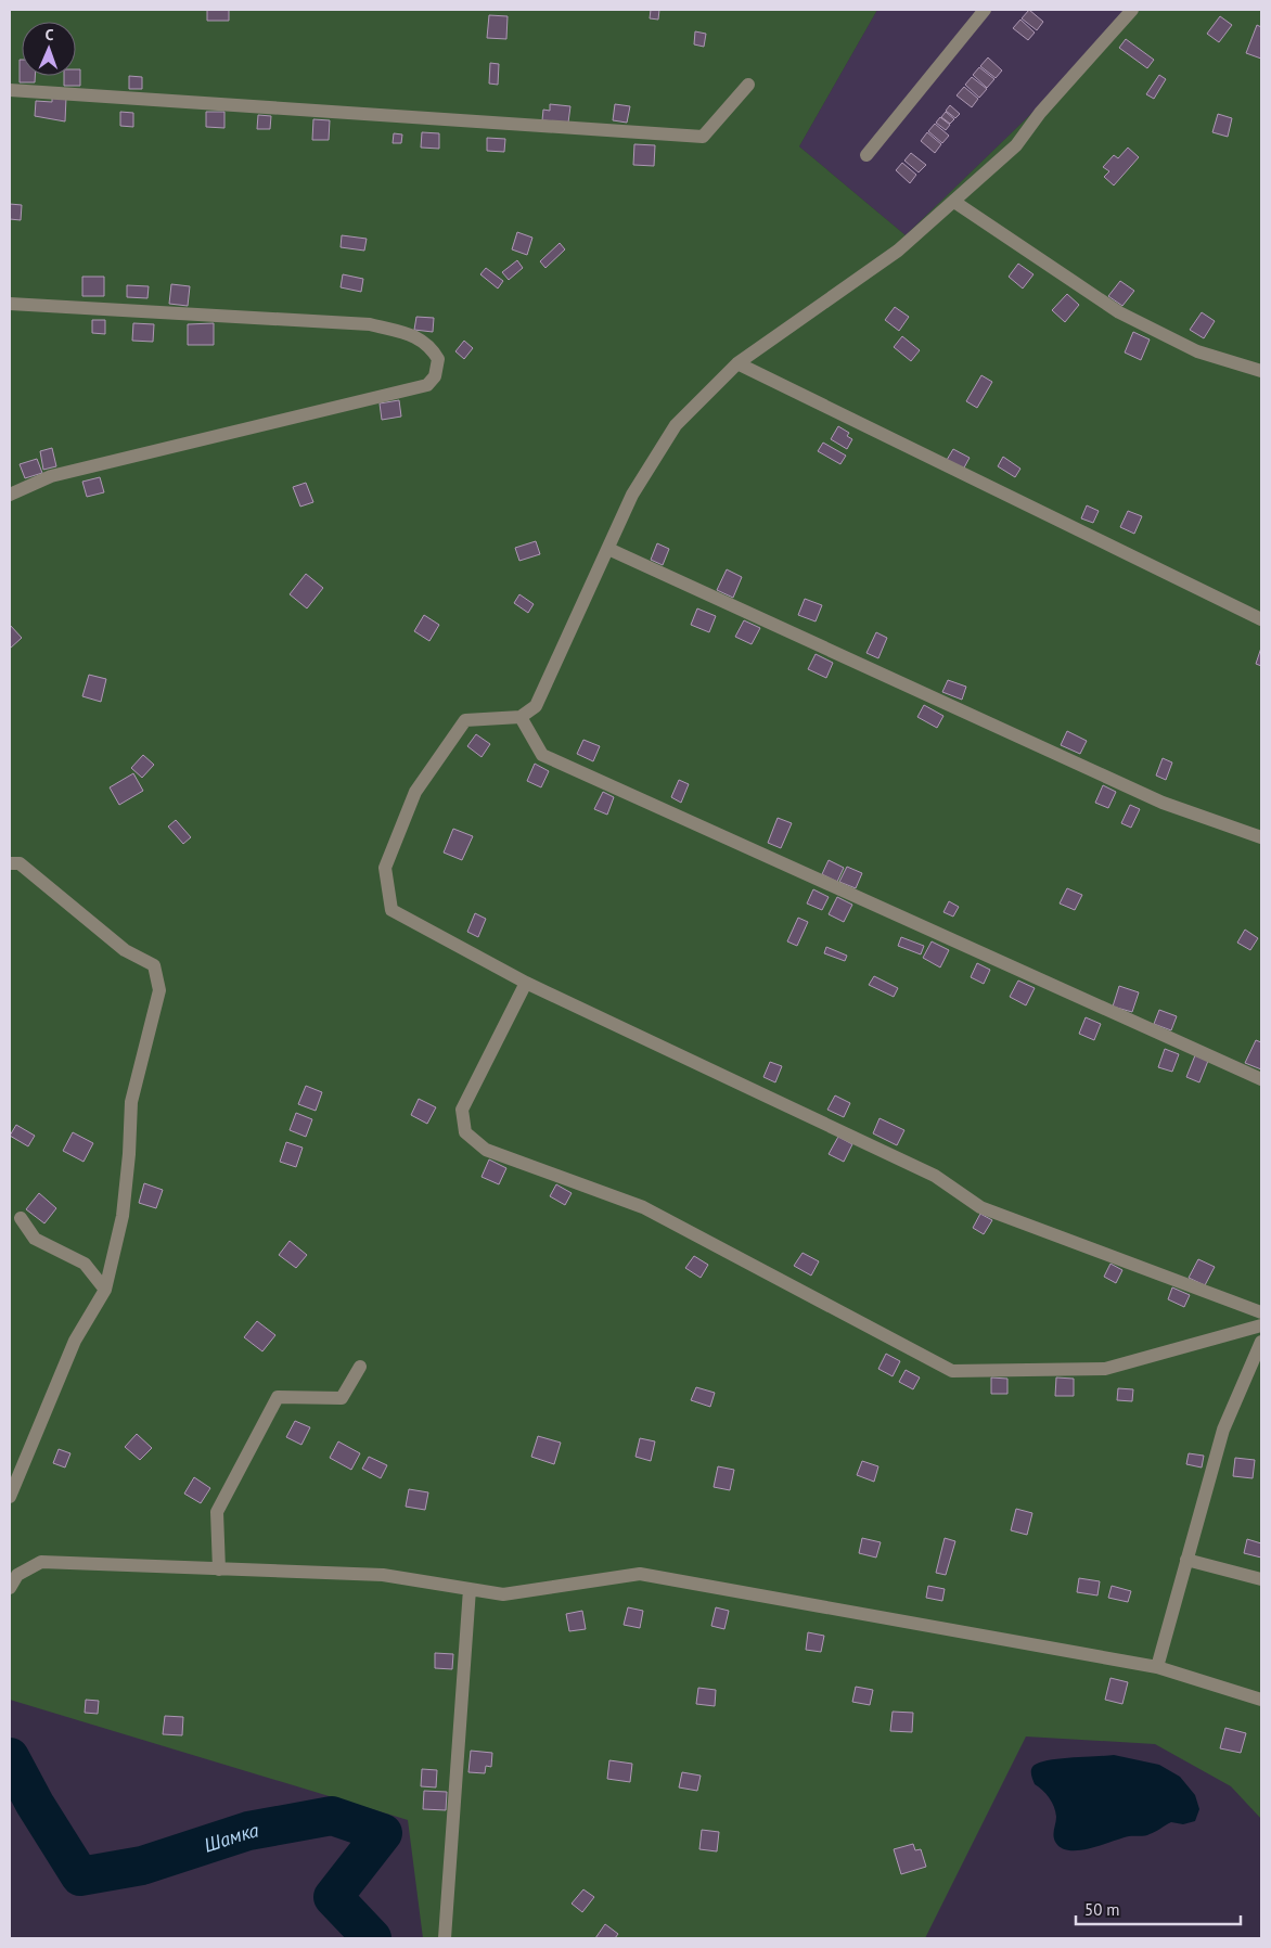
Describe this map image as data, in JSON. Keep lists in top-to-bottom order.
{
  "water": ["Шамка"],
  "scale_bar": "50 m",
  "north": "top"
}
